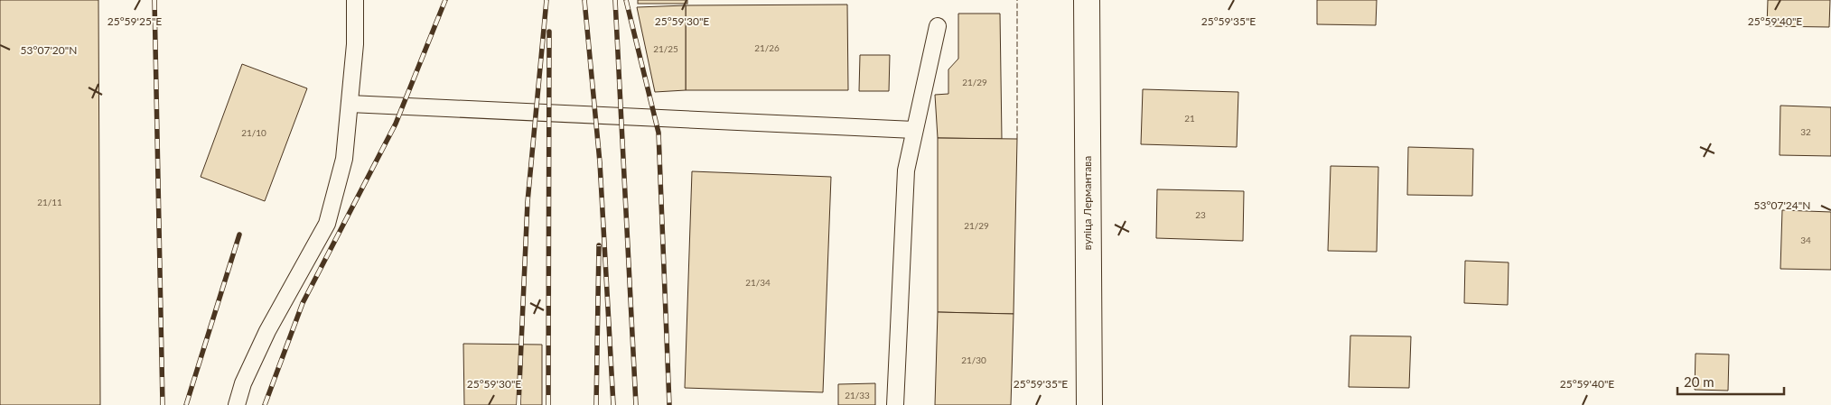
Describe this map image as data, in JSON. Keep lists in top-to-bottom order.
{
  "streets": {
    "street": ["вуліца Лермантава"]
  },
  "house_numbers": [
    "21/26",
    "21/25",
    "21/29",
    "21",
    "32",
    "21/10",
    "21/11",
    "23",
    "21/29",
    "34",
    "21/34",
    "21/30",
    "21/33"
  ],
  "scale_bar": "20 m",
  "coordinates": [
    "25°59'25\"E",
    "25°59'30\"E",
    "25°59'35\"E",
    "25°59'40\"E",
    "53°07'20\"N",
    "53°07'24\"N"
  ]
}
